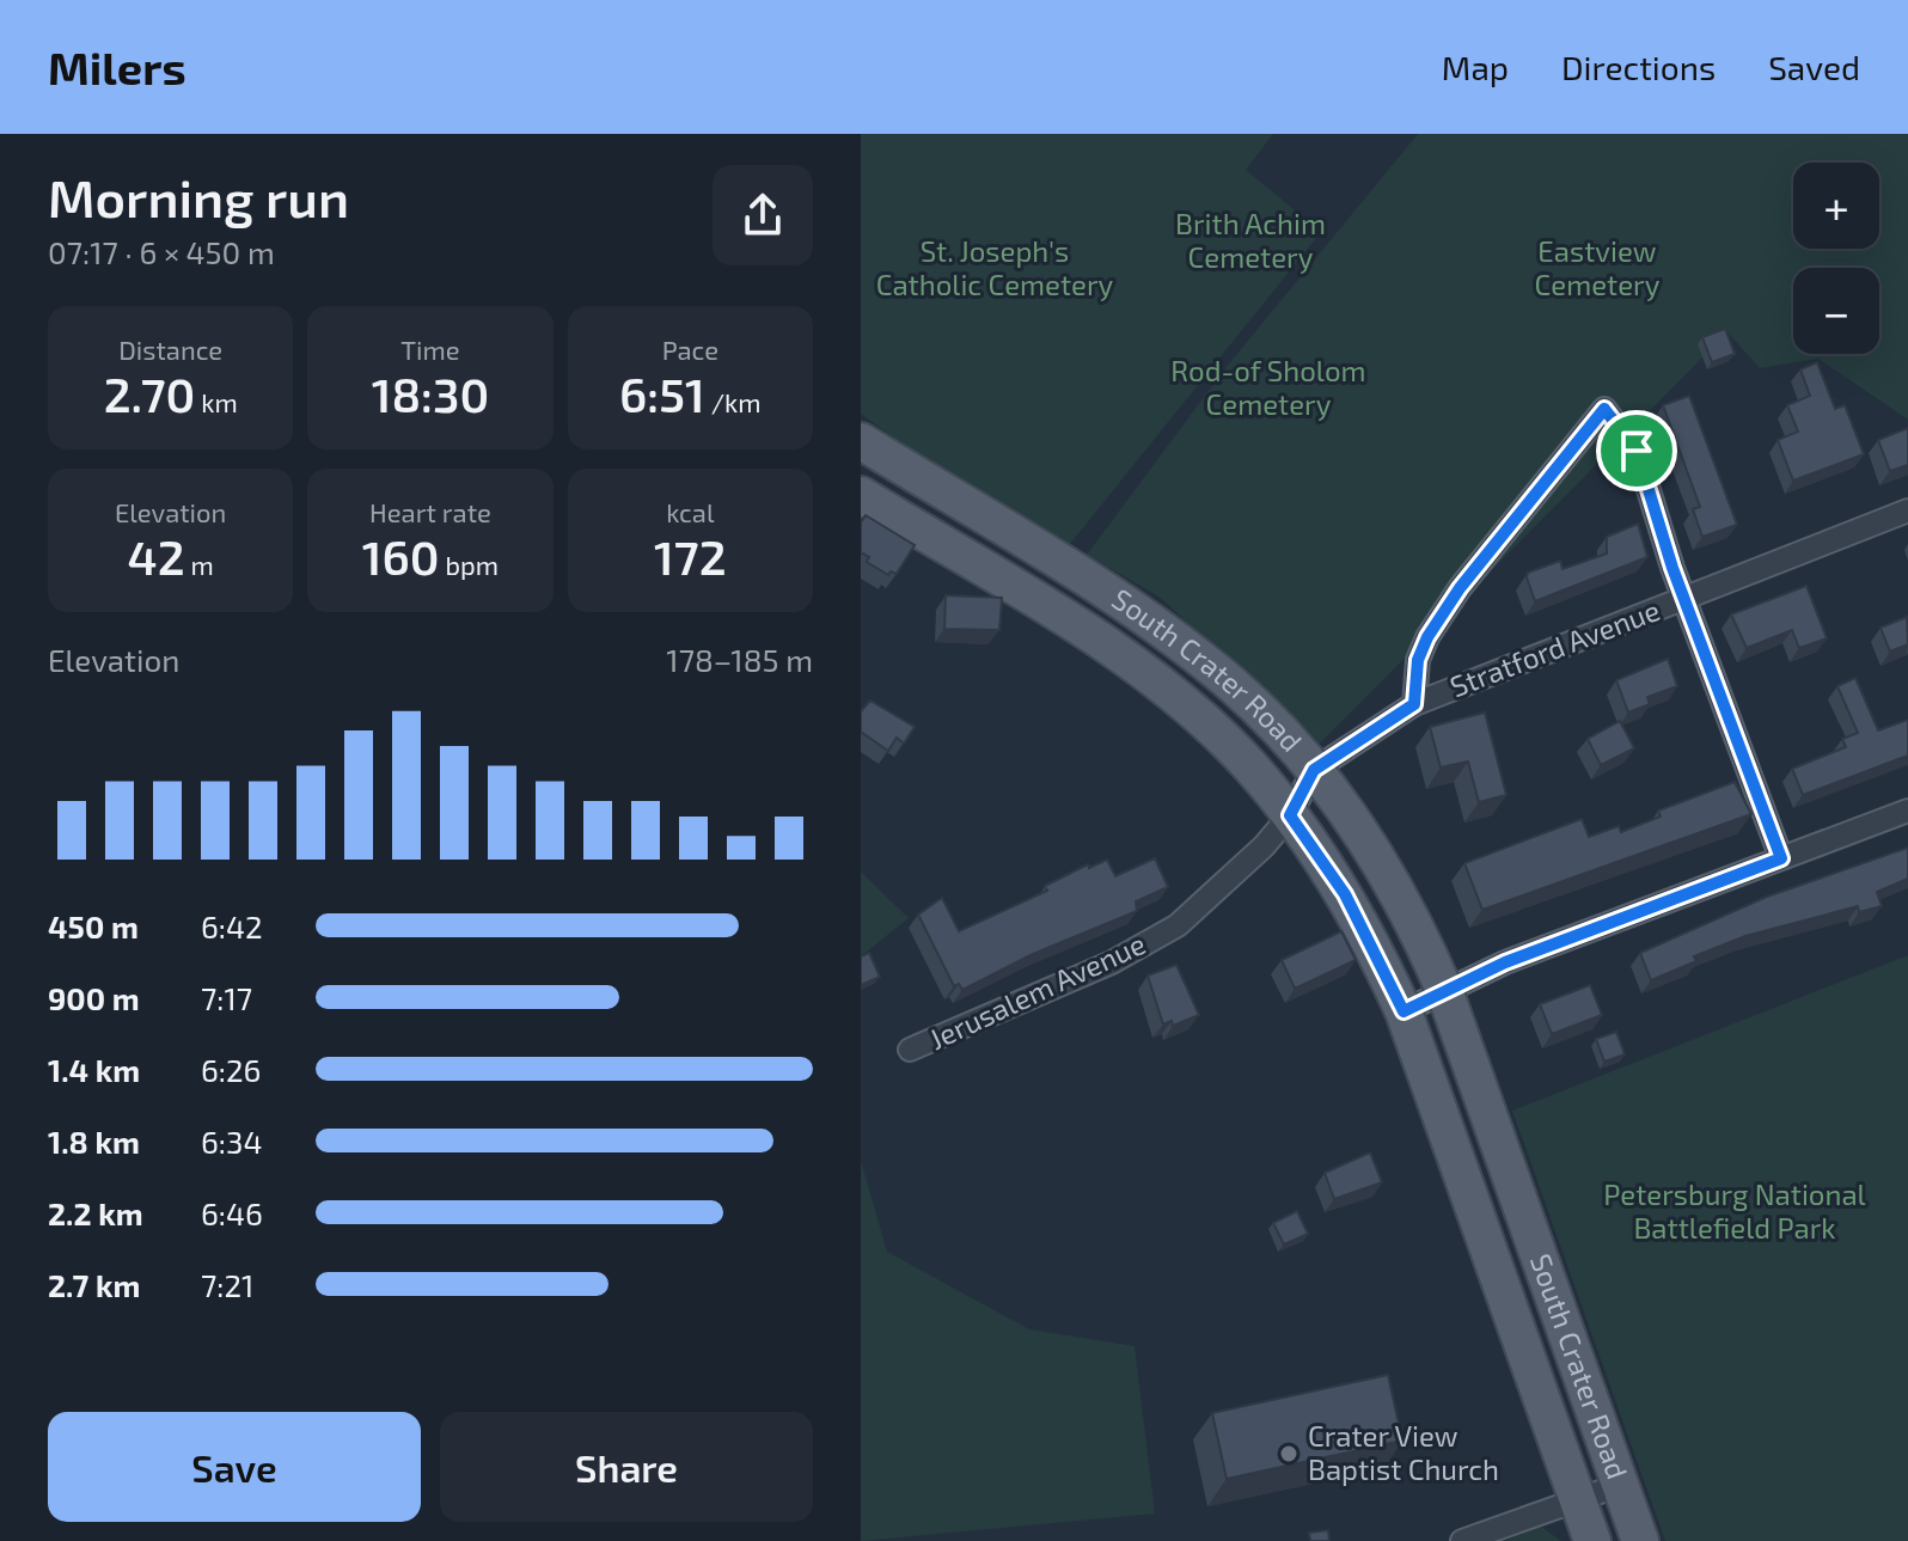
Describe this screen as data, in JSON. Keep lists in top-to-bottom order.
{
  "streets": {
    "main road": ["South Crater Road"],
    "street": ["Stratford Avenue", "Jerusalem Avenue"]
  },
  "crossings": [
    ["Stratford Avenue", "South Crater Road"],
    ["Stratford Avenue", "Jerusalem Avenue"],
    ["South Crater Road", "Jerusalem Avenue"]
  ],
  "parks": [
    "Brith Achim Cemetery",
    "St. Joseph's Catholic Cemetery",
    "Eastview Cemetery",
    "Rod-of Sholom Cemetery",
    "Petersburg National Battlefield Park"
  ],
  "places": ["Crater View Baptist Church"],
  "page": {
    "header": "Milers",
    "nav": ["Map", "Directions", "Saved"],
    "heading": ["Morning run", "07:17 · 6 × 450 m"],
    "map_buttons": ["+", "−"],
    "stats": [
      ["Distance", "2.70 km"],
      ["Time", "18:30"],
      ["Pace", "6:51 /km"],
      ["Elevation", "42 m"],
      ["Heart rate", "160 bpm"],
      ["kcal", "172"]
    ],
    "chart": ["Elevation", "178–185 m"],
    "list": [
      {
        "name": "450 m",
        "note": "6:42"
      },
      {
        "name": "900 m",
        "note": "7:17"
      },
      {
        "name": "1.4 km",
        "note": "6:26"
      },
      {
        "name": "1.8 km",
        "note": "6:34"
      },
      {
        "name": "2.2 km",
        "note": "6:46"
      },
      {
        "name": "2.7 km",
        "note": "7:21"
      }
    ],
    "buttons": ["Save", "Share"]
  }
}
